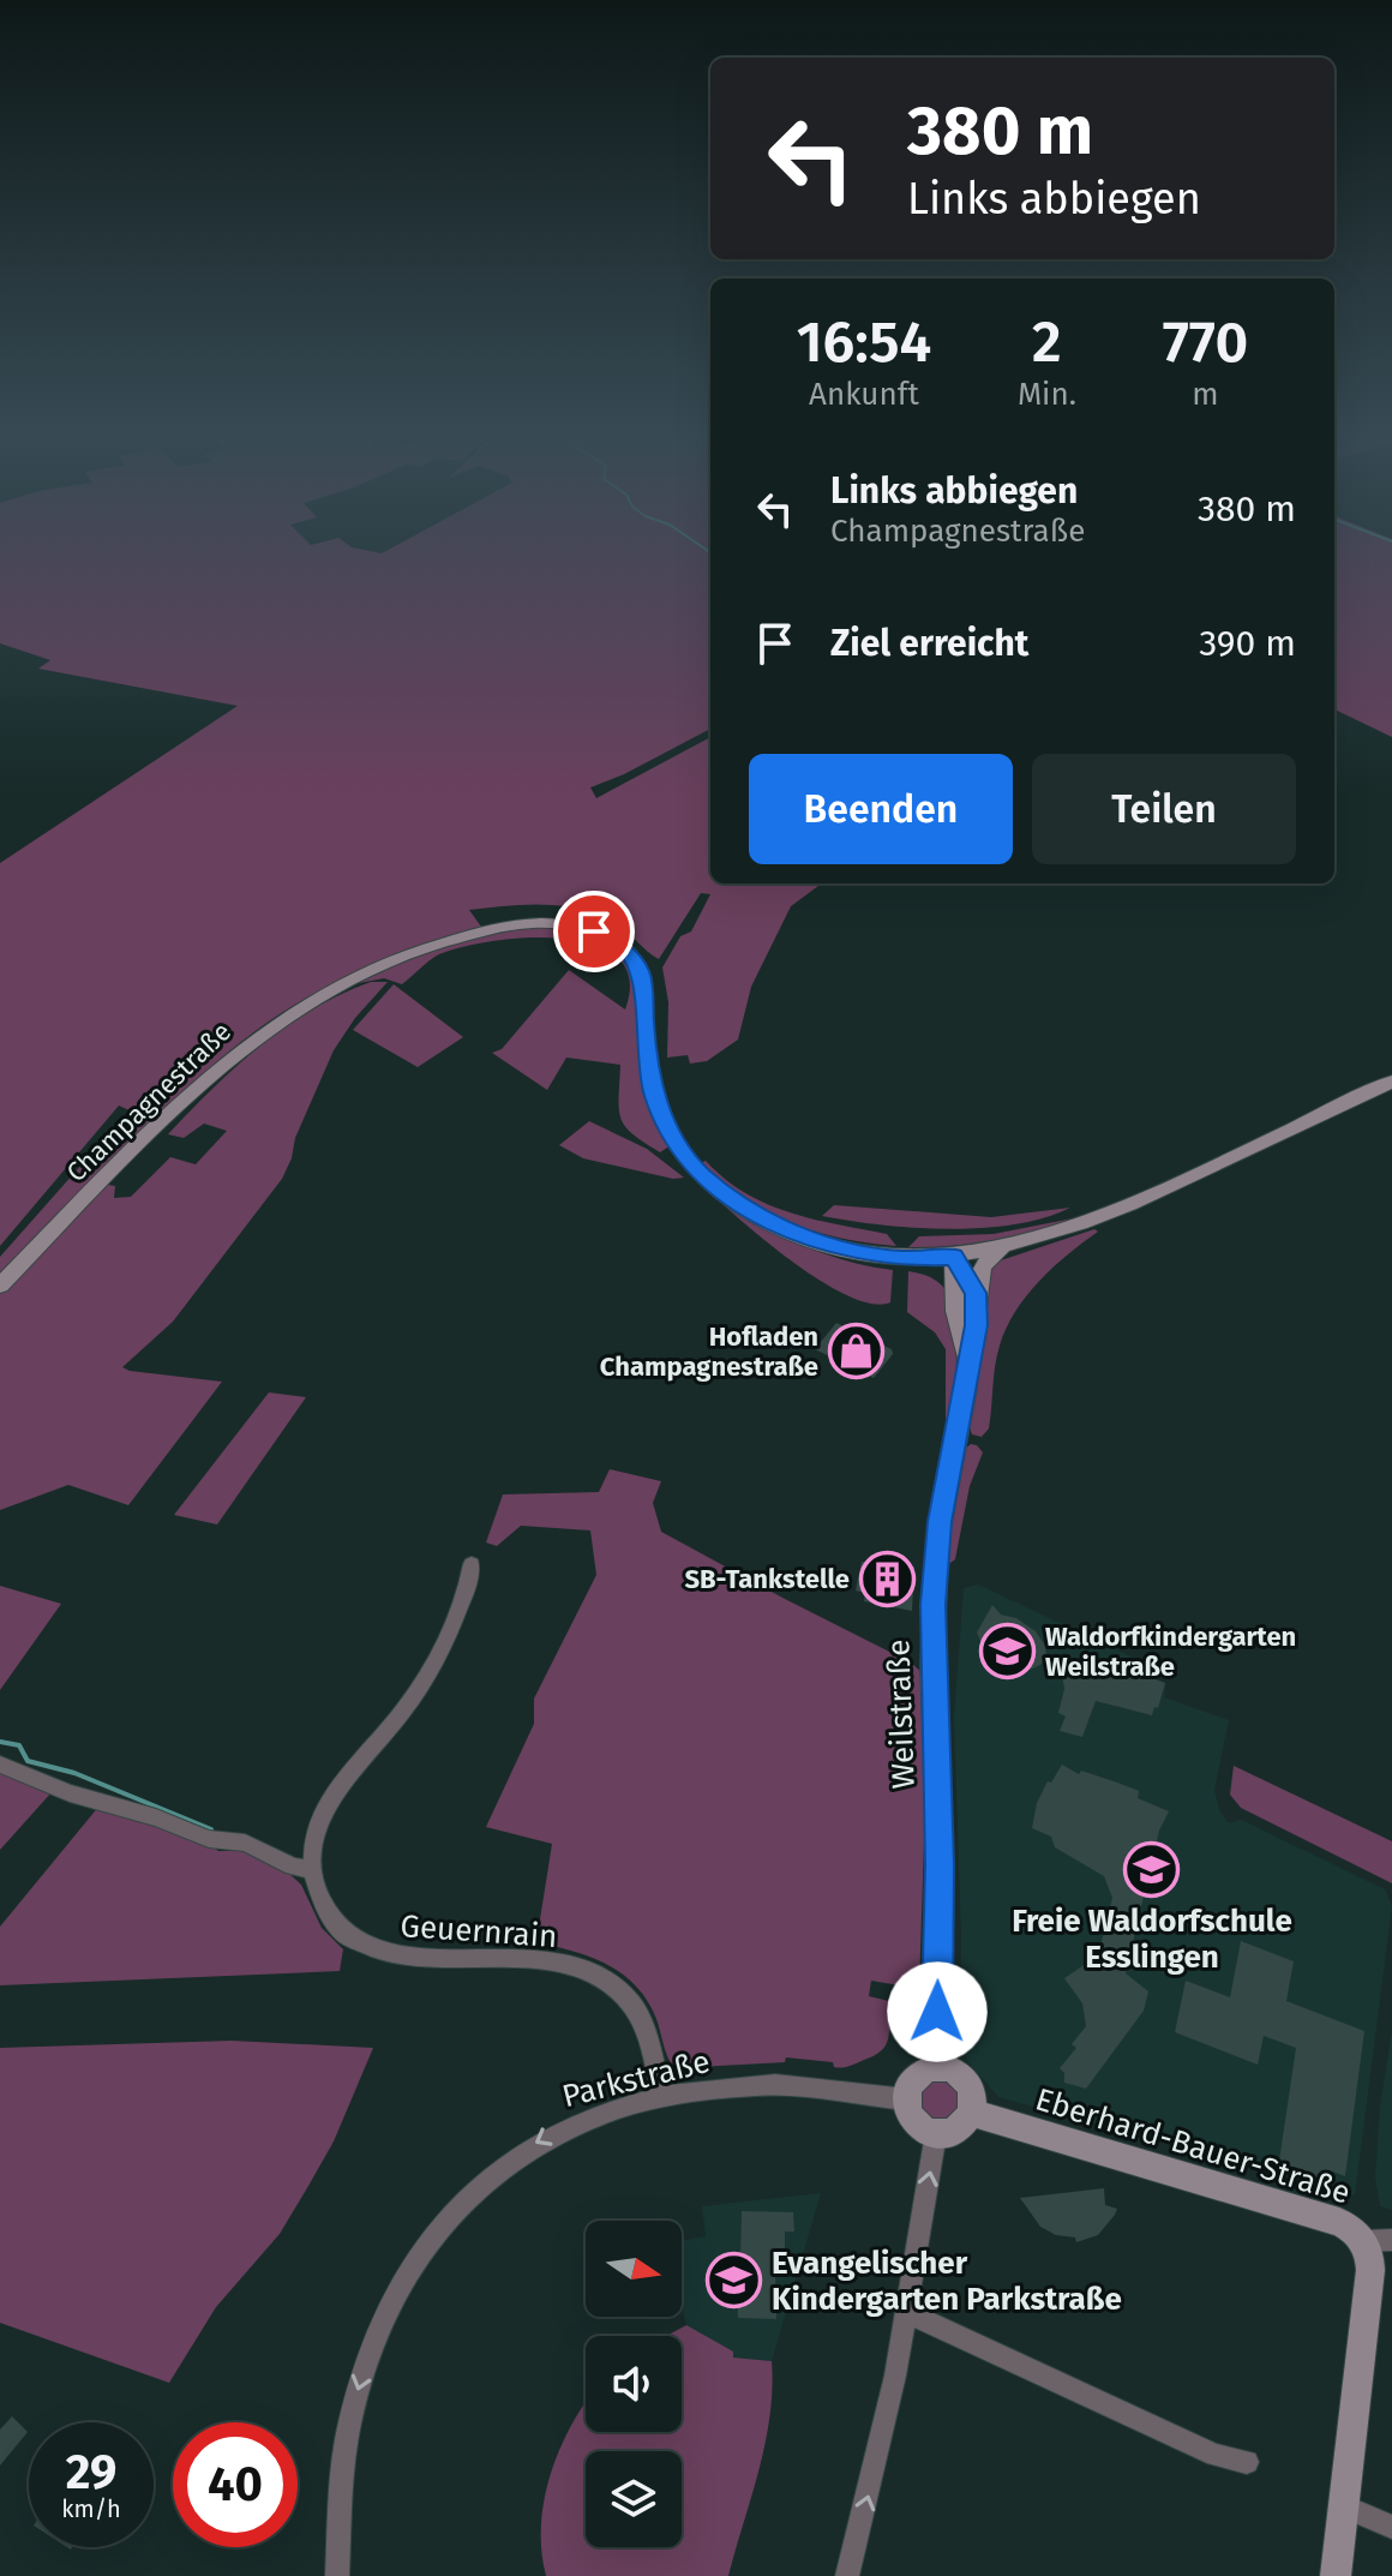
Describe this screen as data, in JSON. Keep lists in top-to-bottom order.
{
  "streets": {
    "main road": ["Champagnestraße", "Weilstraße", "Eberhard-Bauer-Straße"],
    "street": ["Geuernrain", "Parkstraße"]
  },
  "crossings": [
    ["Weilstraße", "Parkstraße"],
    ["Weilstraße", "Eberhard-Bauer-Straße"],
    ["Geuernrain", "Parkstraße"],
    ["Parkstraße", "Eberhard-Bauer-Straße"]
  ],
  "one_way": ["Parkstraße"],
  "places": {
    "shop": ["Hofladen Champagnestraße"],
    "building": ["SB-Tankstelle"],
    "school or university": ["Waldorfkindergarten Weilstraße", "Freie Waldorfschule Esslingen", "Evangelischer Kindergarten Parkstraße"]
  },
  "north": "right",
  "page": {
    "turn": ["380 m", "Links abbiegen"],
    "eta": [
      "16:54",
      "Ankunft",
      "2",
      "Min.",
      "770",
      "m"
    ],
    "list": [
      {
        "name": "Links abbiegen",
        "note": "Champagnestraße",
        "value": "380 m"
      },
      {
        "name": "Ziel erreicht",
        "value": "390 m"
      }
    ],
    "buttons": ["Beenden", "Teilen"],
    "speed": "29 km/h",
    "limit": "40"
  }
}
